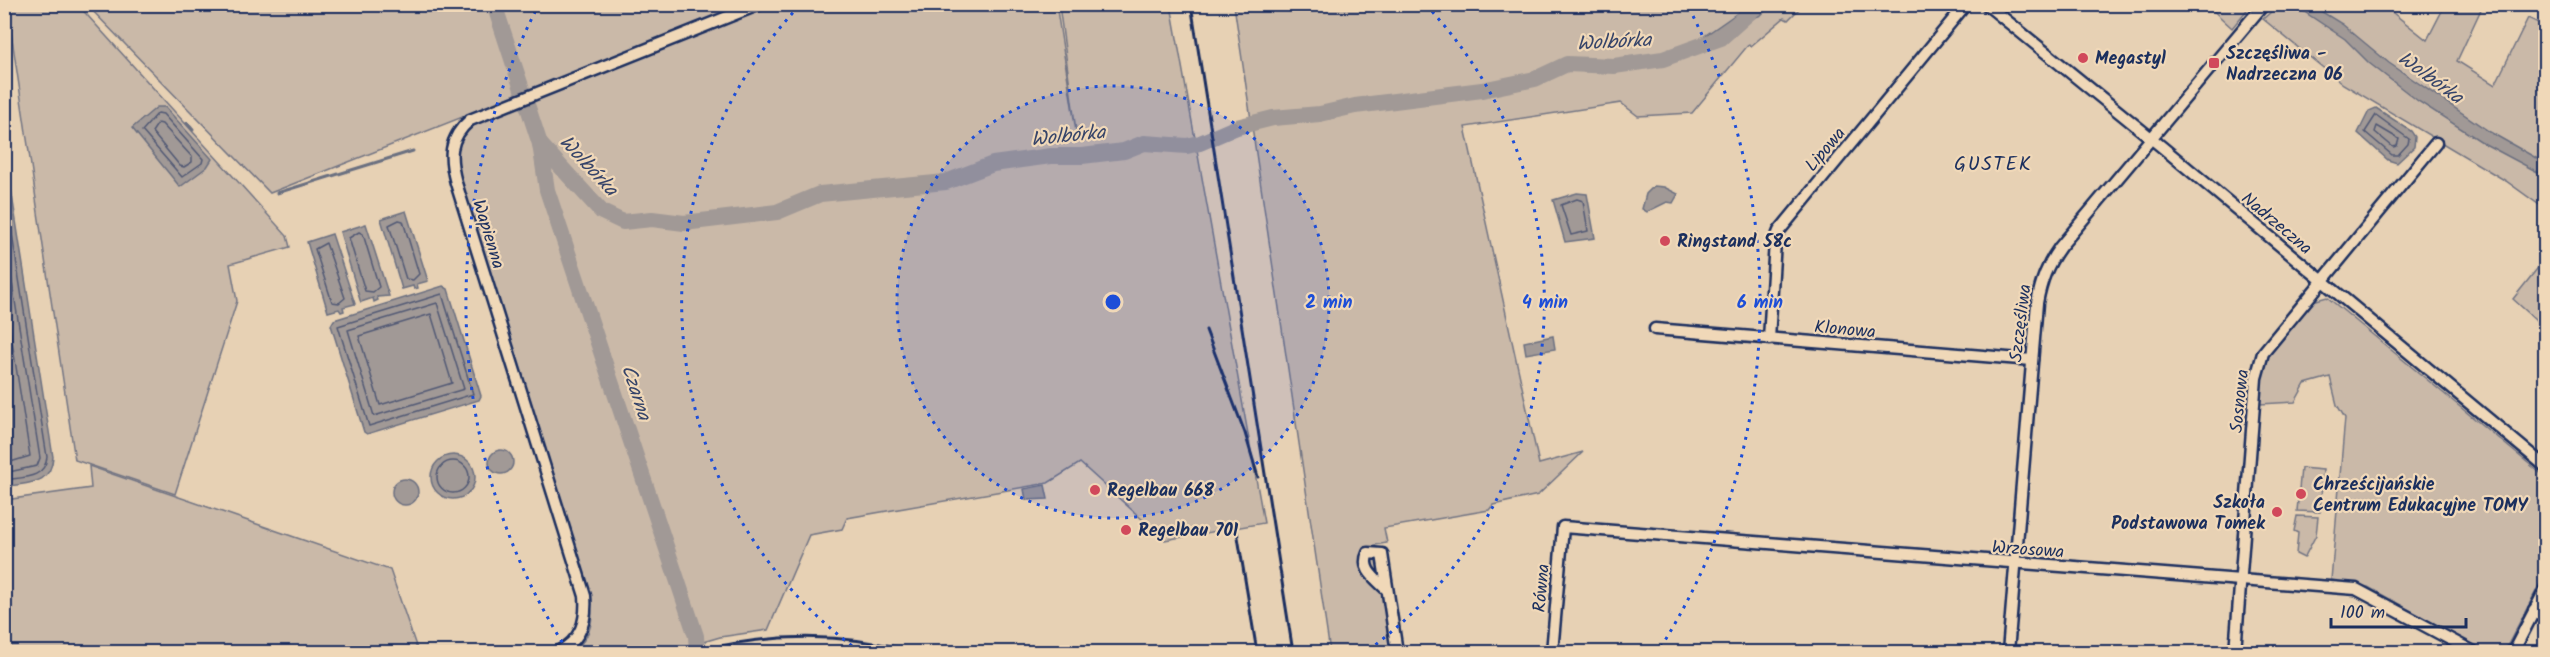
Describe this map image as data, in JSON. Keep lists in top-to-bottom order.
{
  "streets": {
    "street": [
      "Lipowa",
      "Nadrzeczna",
      "Wapienna",
      "Szczęśliwa",
      "Klonowa",
      "Sosnowa",
      "Wrzosowa",
      "Równa"
    ]
  },
  "crossings": [
    ["Lipowa", "Klonowa"],
    ["Nadrzeczna", "Szczęśliwa"],
    ["Nadrzeczna", "Sosnowa"],
    ["Szczęśliwa", "Klonowa"],
    ["Szczęśliwa", "Wrzosowa"],
    ["Sosnowa", "Wrzosowa"],
    ["Wrzosowa", "Równa"]
  ],
  "districts": ["GUSTEK"],
  "water": ["Wolbórka", "Czarna"],
  "places": {
    "other": [
      "Megastyl",
      "Ringstand 58c",
      "Regelbau 668",
      "Chrześcijańskie Centrum Edukacyjne TOMY",
      "Szkoła Podstawowa Tomek",
      "Regelbau 701"
    ],
    "transit": ["Szczęśliwa - Nadrzeczna 06"]
  },
  "scale_bar": "100 m",
  "rings": ["2 min", "4 min", "6 min"]
}
